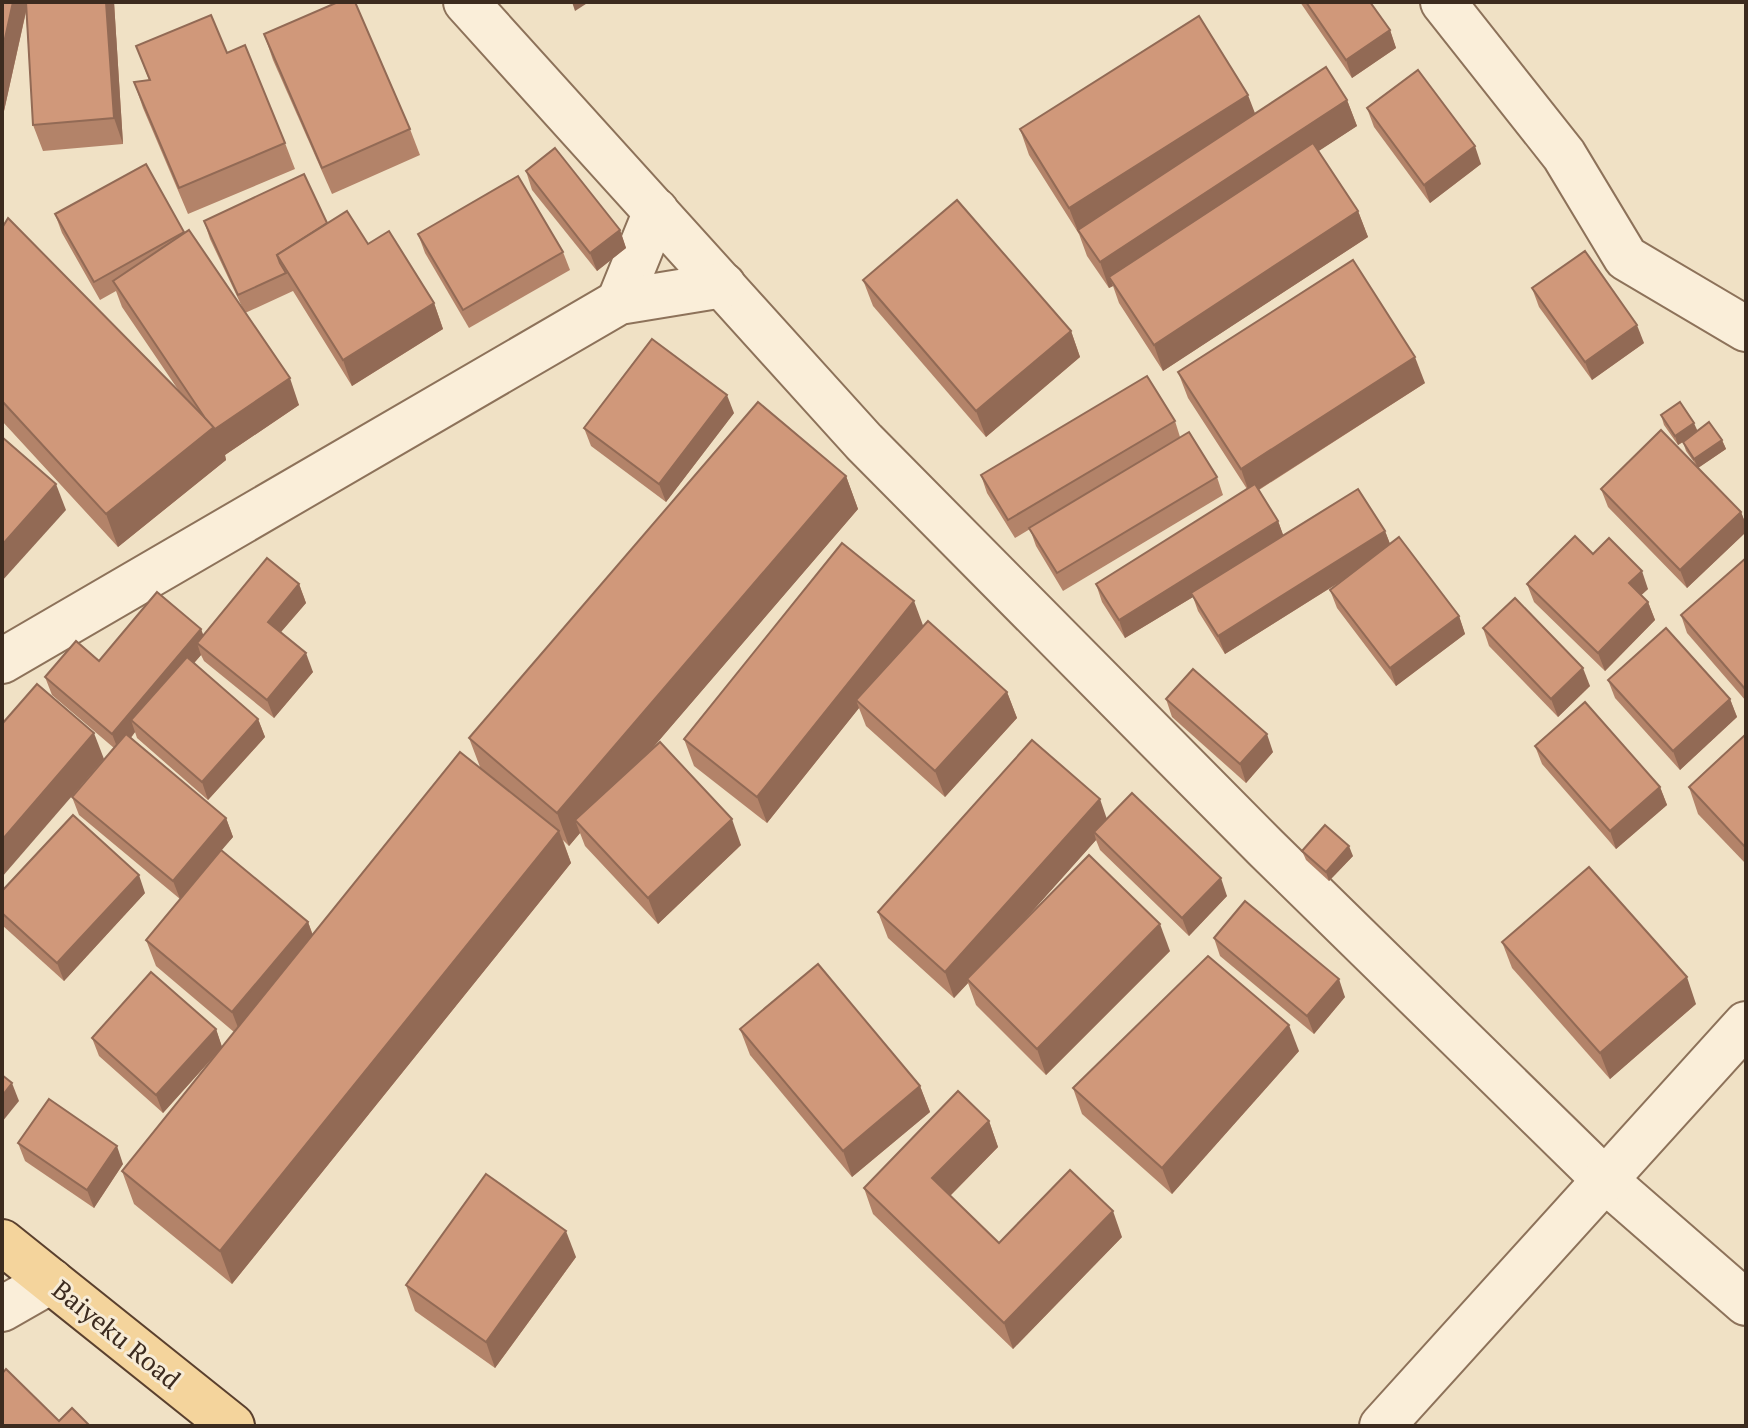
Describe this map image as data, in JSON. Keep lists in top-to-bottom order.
{
  "streets": {
    "main road": ["Baiyeku Road"]
  }
}
